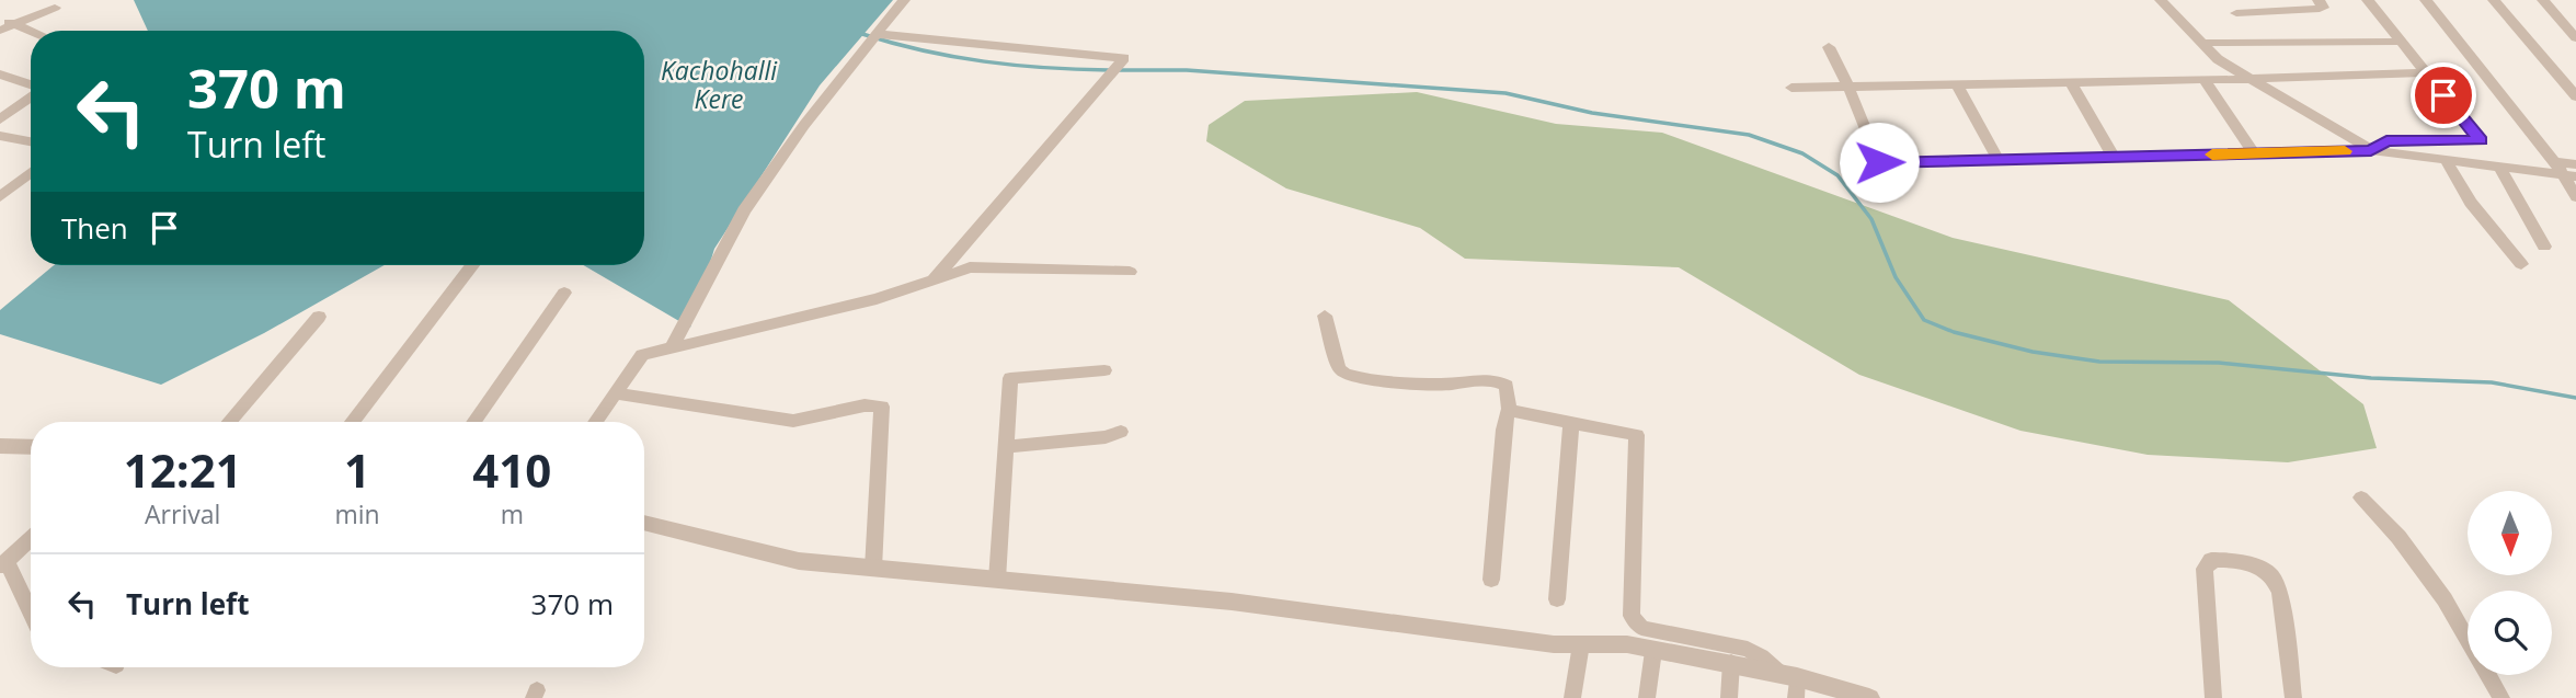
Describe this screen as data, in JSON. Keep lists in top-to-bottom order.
{
  "water": ["Kachohalli Kere"],
  "north": "bottom",
  "page": {
    "turn": ["370 m", "Turn left"],
    "then": "Then",
    "eta": [
      "12:21",
      "Arrival",
      "1",
      "min",
      "410",
      "m"
    ],
    "list": [
      {
        "name": "Turn left",
        "value": "370 m"
      }
    ]
  }
}
